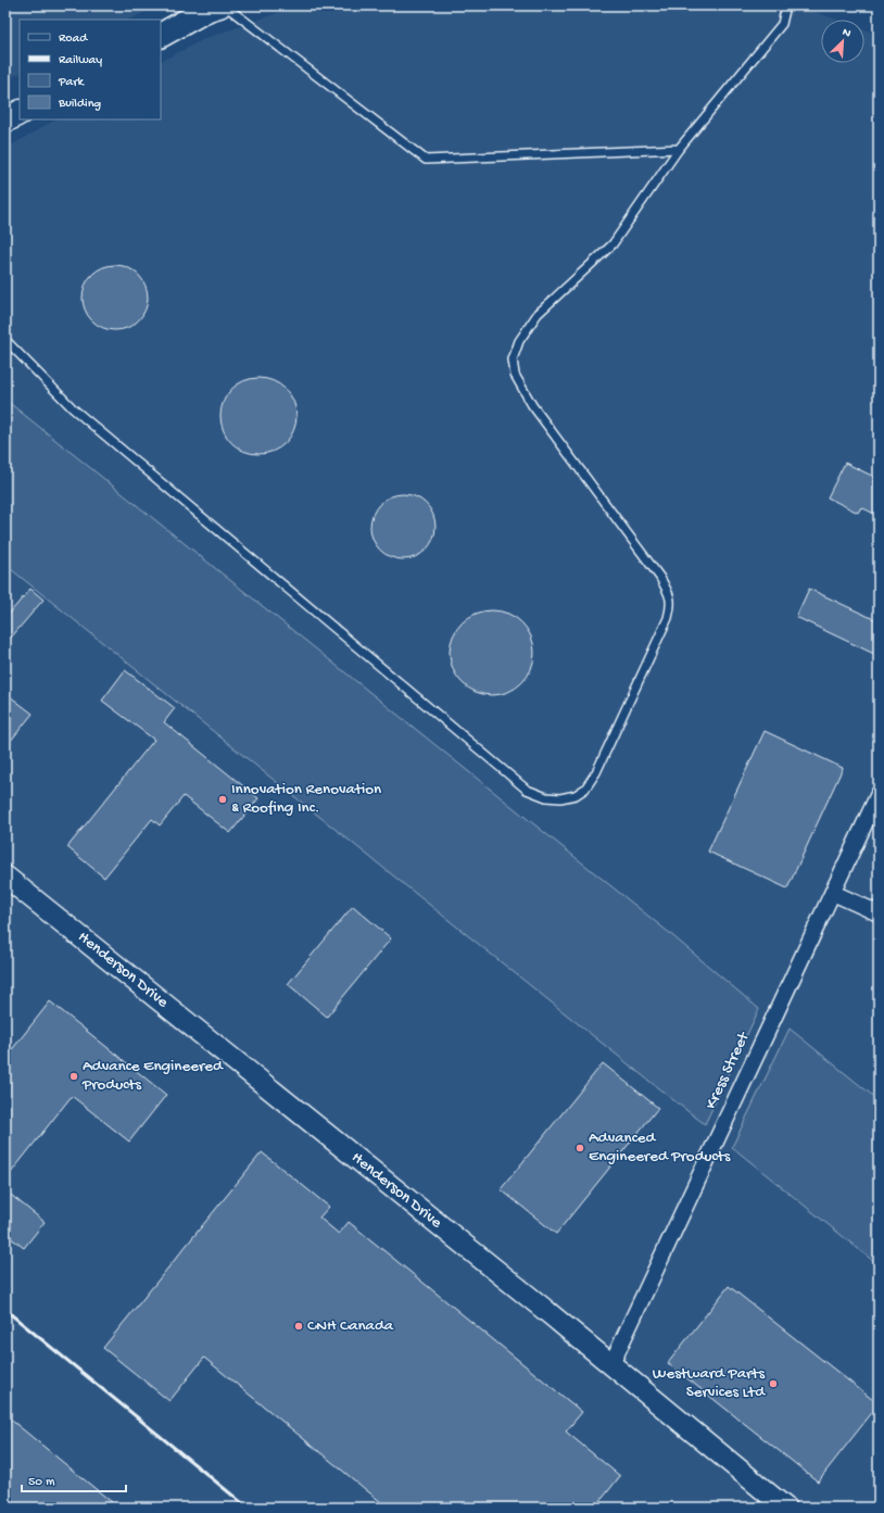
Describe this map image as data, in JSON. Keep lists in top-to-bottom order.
{
  "streets": {
    "street": ["Henderson Drive", "Kress Street"]
  },
  "crossings": [
    ["Henderson Drive", "Kress Street"]
  ],
  "places": [
    "Innovation Renovation & Roofing Inc.",
    "Advance Engineered Products",
    "Advanced Engineered Products",
    "CNH Canada",
    "Westward Parts Services Ltd"
  ],
  "legend": [
    "Road",
    "Railway",
    "Park",
    "Building"
  ],
  "scale_bar": "50 m",
  "north": "top right"
}
